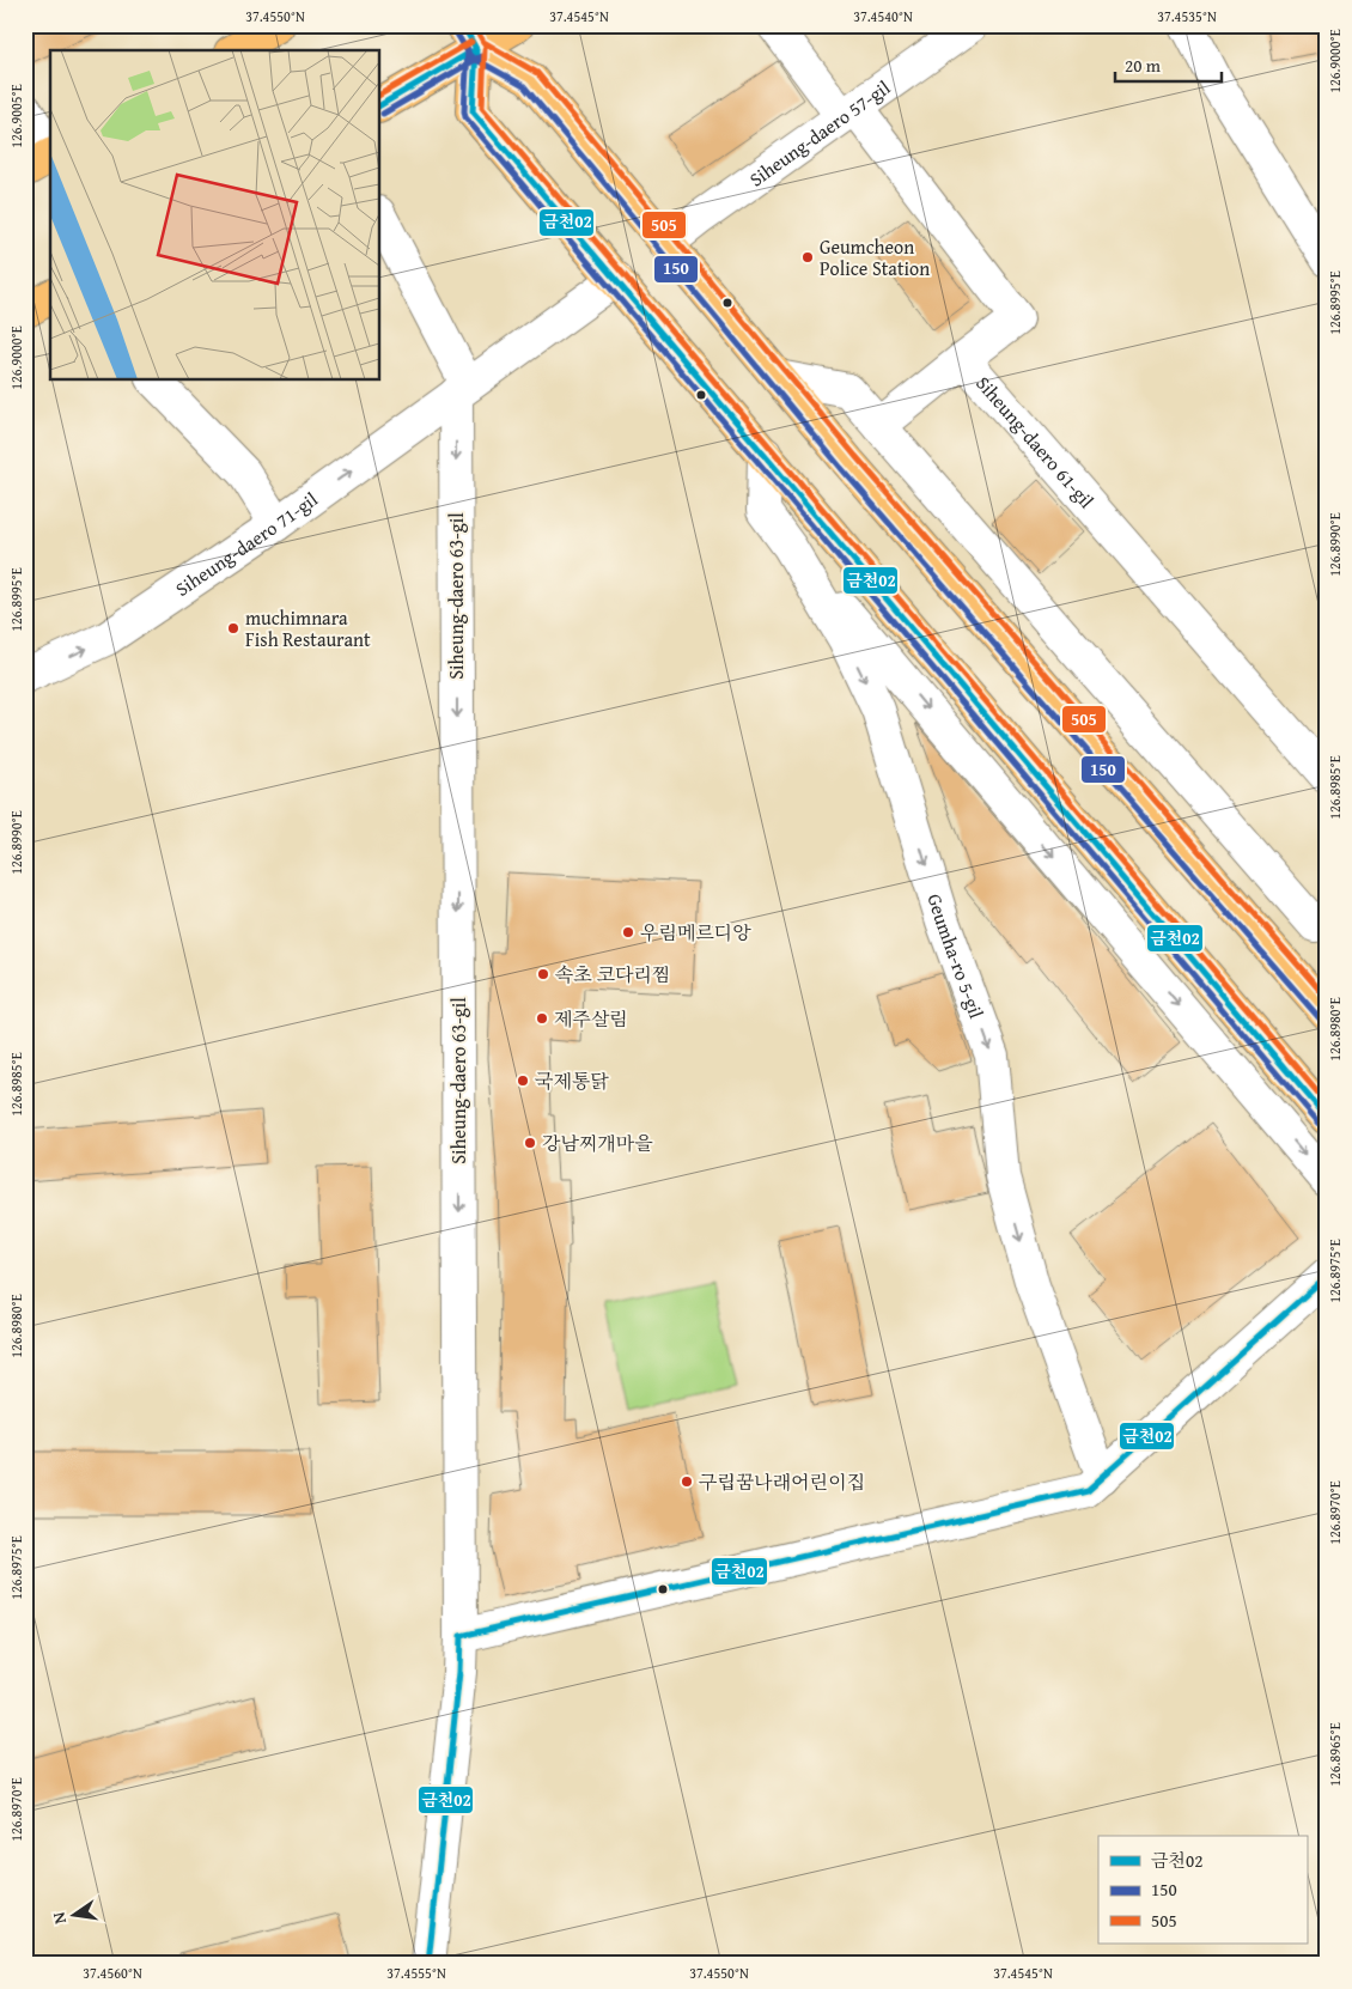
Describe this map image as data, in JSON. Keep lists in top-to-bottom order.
{
  "streets": {
    "street": [
      "Siheung-daero 57-gil",
      "Siheung-daero 61-gil",
      "Siheung-daero 71-gil",
      "Siheung-daero 63-gil",
      "Geumha-ro 5-gil"
    ]
  },
  "crossings": [
    ["Siheung-daero 57-gil", "Siheung-daero 61-gil"],
    ["Siheung-daero 71-gil", "Siheung-daero 63-gil"]
  ],
  "one_way": ["Siheung-daero 71-gil", "Siheung-daero 63-gil"],
  "places": [
    "Geumcheon Police Station",
    "muchimnara Fish Restaurant",
    "우림메르디앙",
    "속초 코다리찜",
    "제주살림",
    "국제통닭",
    "강남찌개마을",
    "구립꿈나래어린이집"
  ],
  "lines": ["transit line 금천02", "transit line 505", "transit line 150"],
  "legend": ["금천02", "150", "505"],
  "scale_bar": "20 m",
  "north": "left",
  "coordinates": [
    "37.4550°N",
    "37.4545°N",
    "37.4540°N",
    "37.4535°N",
    "126.9000°E",
    "126.9005°E",
    "126.8995°E",
    "126.8990°E",
    "126.8985°E",
    "126.8980°E",
    "126.8975°E",
    "126.8970°E",
    "126.8965°E",
    "37.4560°N",
    "37.4555°N"
  ]
}
